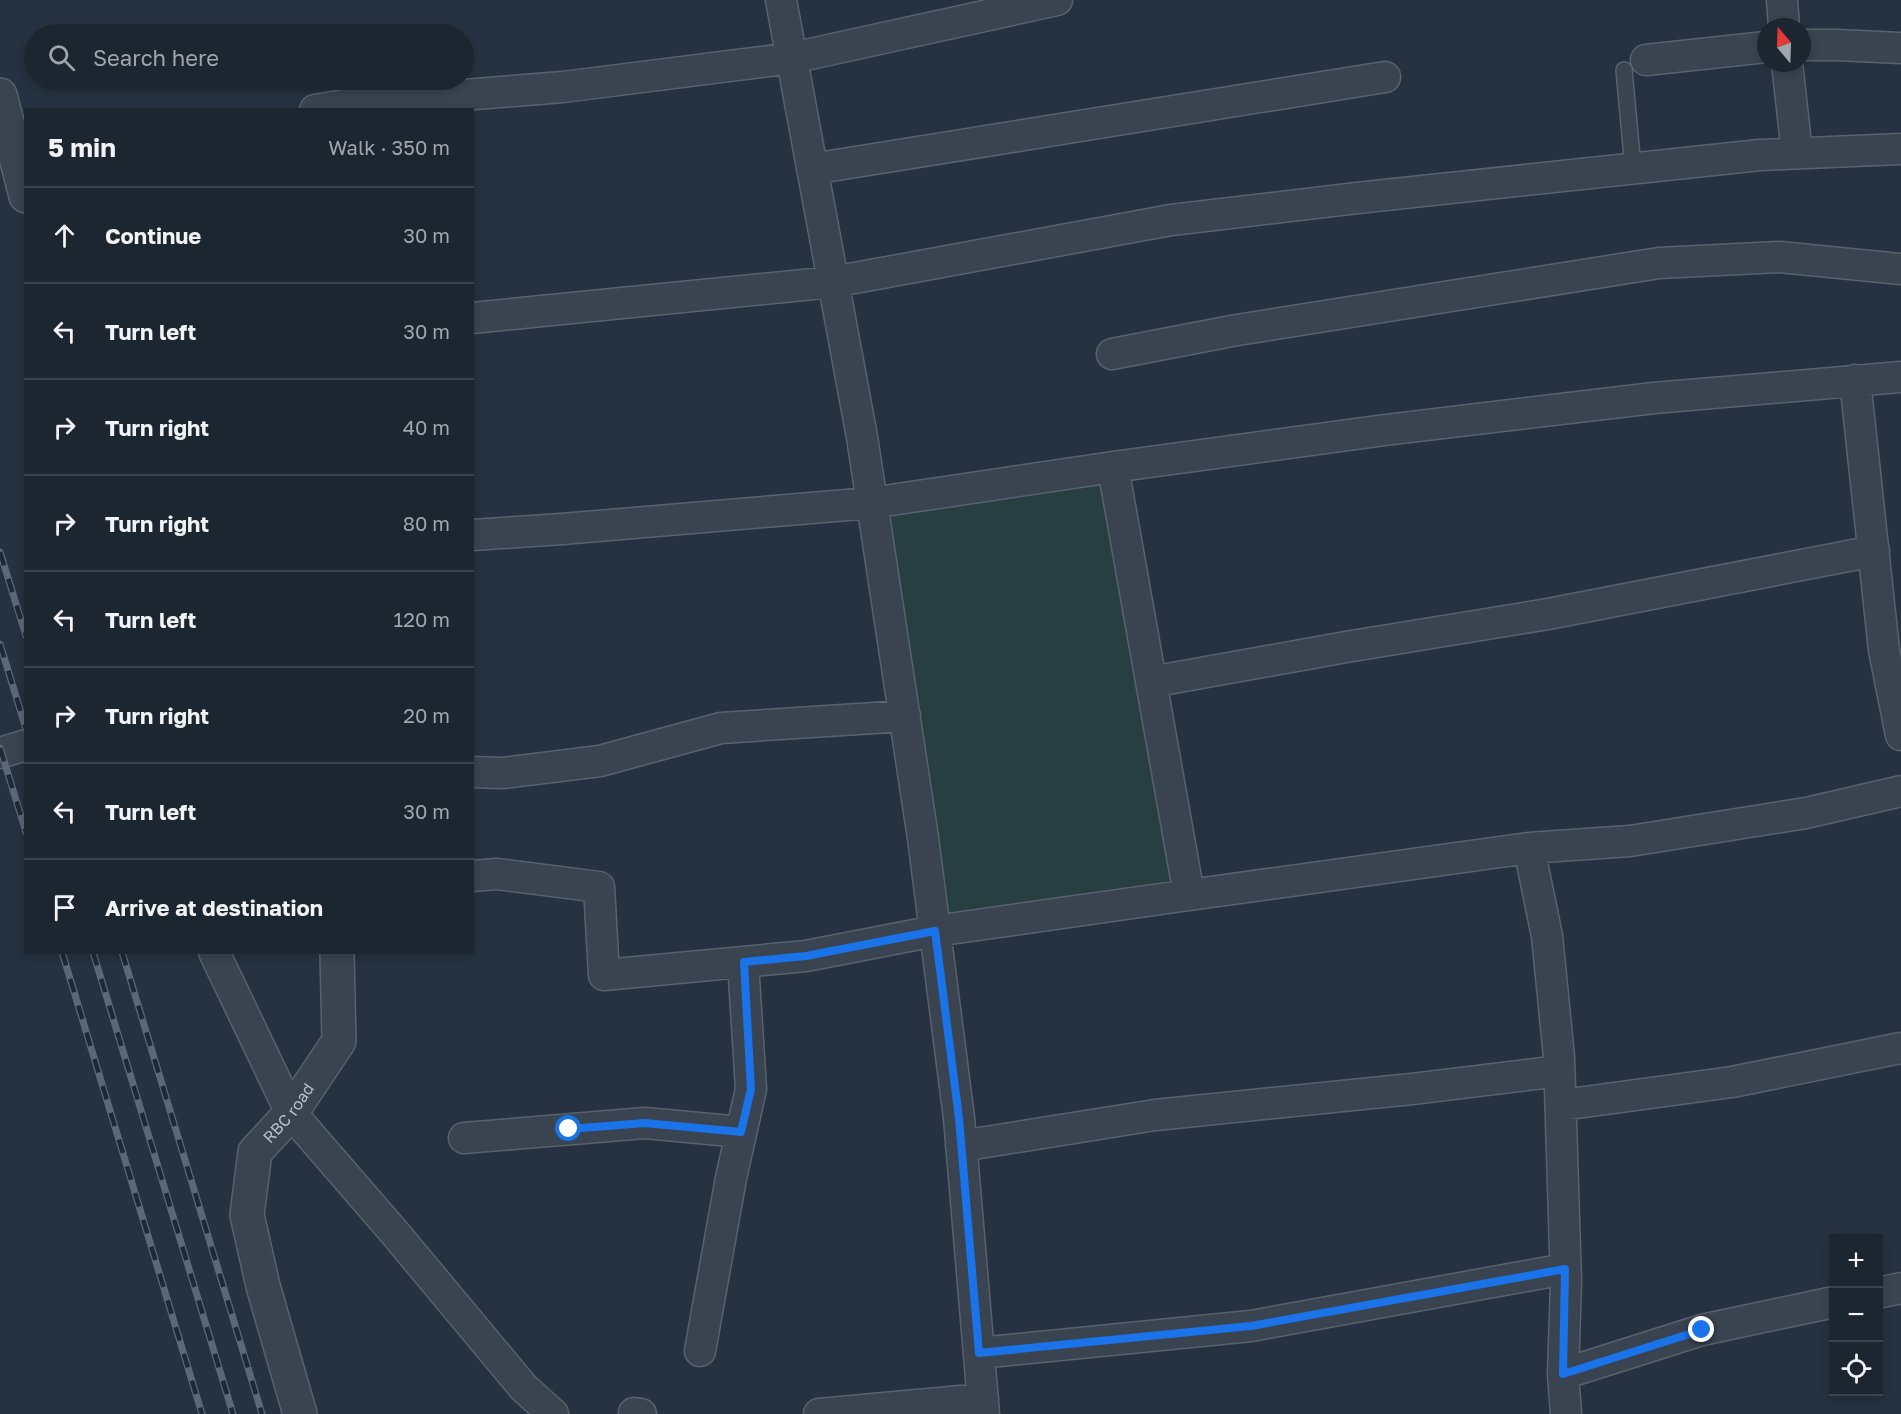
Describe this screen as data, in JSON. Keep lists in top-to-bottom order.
{
  "streets": {
    "street": ["RBC road"]
  },
  "north": "top",
  "page": {
    "search": "Search here",
    "heading": ["5 min", "Walk · 350 m"],
    "list": [
      ["Continue", "30 m"],
      ["Turn left", "30 m"],
      ["Turn right", "40 m"],
      ["Turn right", "80 m"],
      ["Turn left", "120 m"],
      ["Turn right", "20 m"],
      ["Turn left", "30 m"],
      "Arrive at destination"
    ],
    "map_buttons": ["+", "−"]
  }
}
